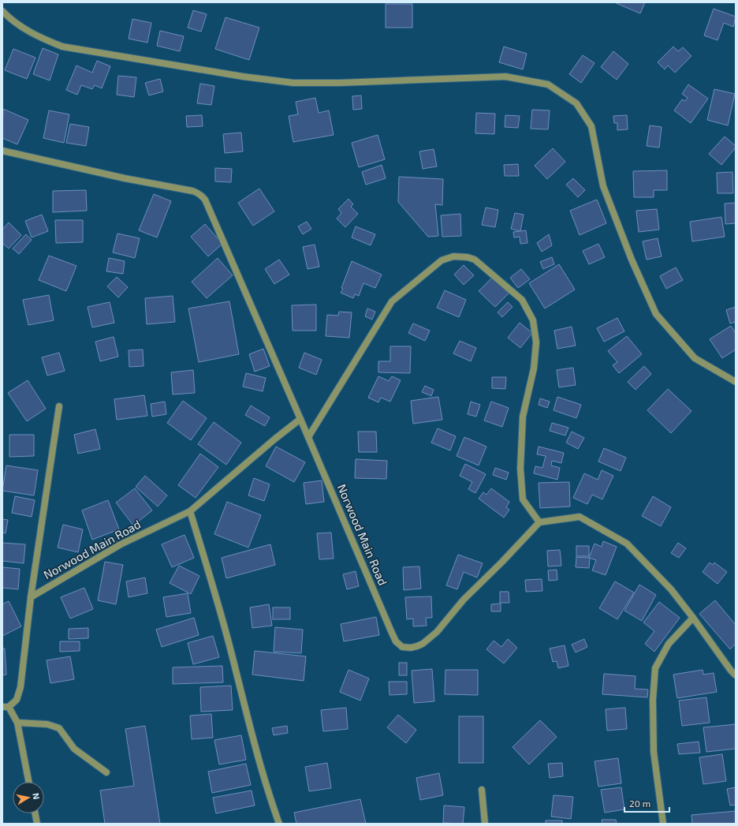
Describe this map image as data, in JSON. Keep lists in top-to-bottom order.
{
  "streets": {
    "street": ["Norwood Main Road"]
  },
  "scale_bar": "20 m",
  "north": "right"
}
